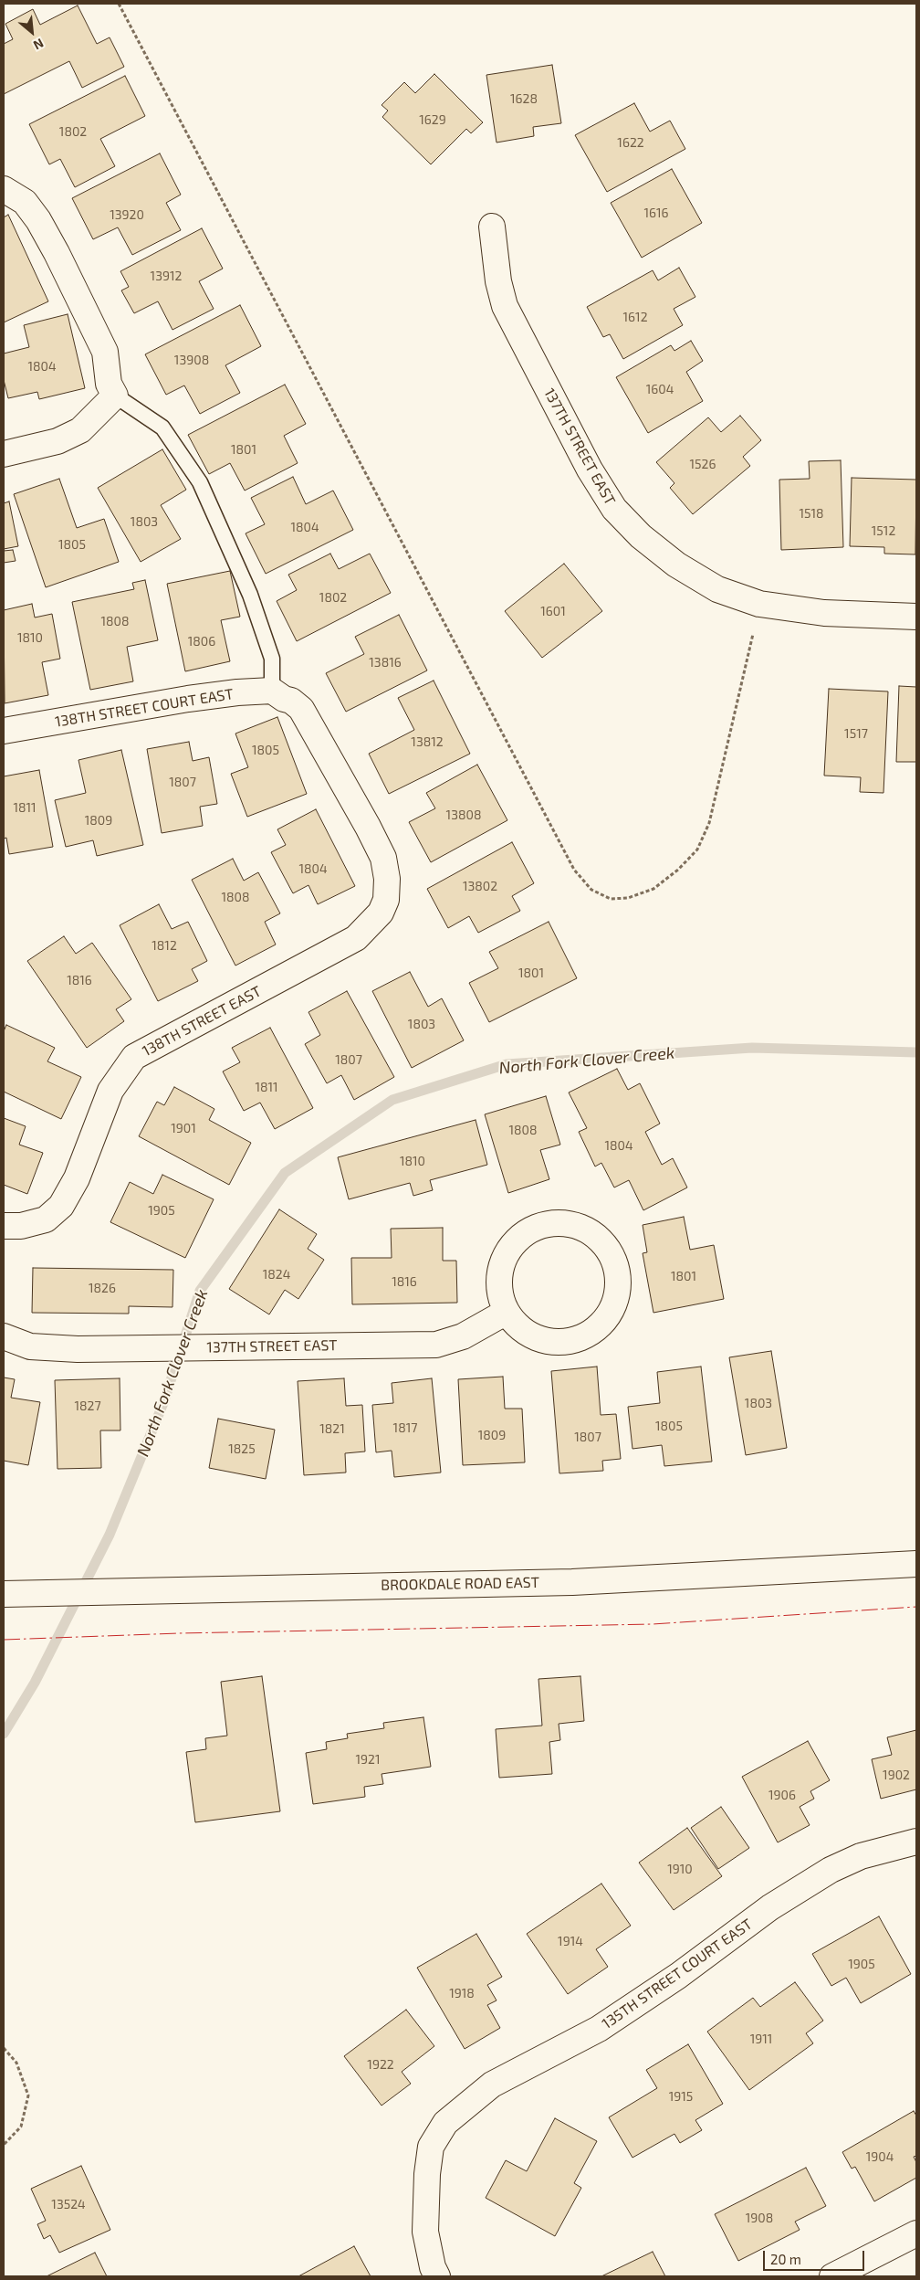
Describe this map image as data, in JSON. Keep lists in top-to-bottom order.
{
  "streets": {
    "street": [
      "137TH STREET EAST",
      "138TH STREET COURT EAST",
      "138TH STREET EAST",
      "BROOKDALE ROAD EAST",
      "135TH STREET COURT EAST"
    ]
  },
  "crossings": [
    ["138TH STREET COURT EAST", "138TH STREET EAST"]
  ],
  "water": ["North Fork Clover Creek"],
  "house_numbers": [
    "1628",
    "1629",
    "1802",
    "1622",
    "1616",
    "13920",
    "13912",
    "1612",
    "13908",
    "1804",
    "1604",
    "1801",
    "1526",
    "1518",
    "1803",
    "1804",
    "1512",
    "1805",
    "1802",
    "1601",
    "1808",
    "1810",
    "1806",
    "13816",
    "1517",
    "13812",
    "1805",
    "1807",
    "1811",
    "13808",
    "1809",
    "1804",
    "13802",
    "1808",
    "1812",
    "1801",
    "1816",
    "1803",
    "1807",
    "1811",
    "1901",
    "1808",
    "1804",
    "1810",
    "1905",
    "1824",
    "1801",
    "1816",
    "1826",
    "1803",
    "1827",
    "1805",
    "1817",
    "1821",
    "1809",
    "1807",
    "1825",
    "1921",
    "1902",
    "1906",
    "1910",
    "1914",
    "1905",
    "1918",
    "1911",
    "1922",
    "1915",
    "1904",
    "13524",
    "1908"
  ],
  "scale_bar": "20 m",
  "north": "bottom right"
}
